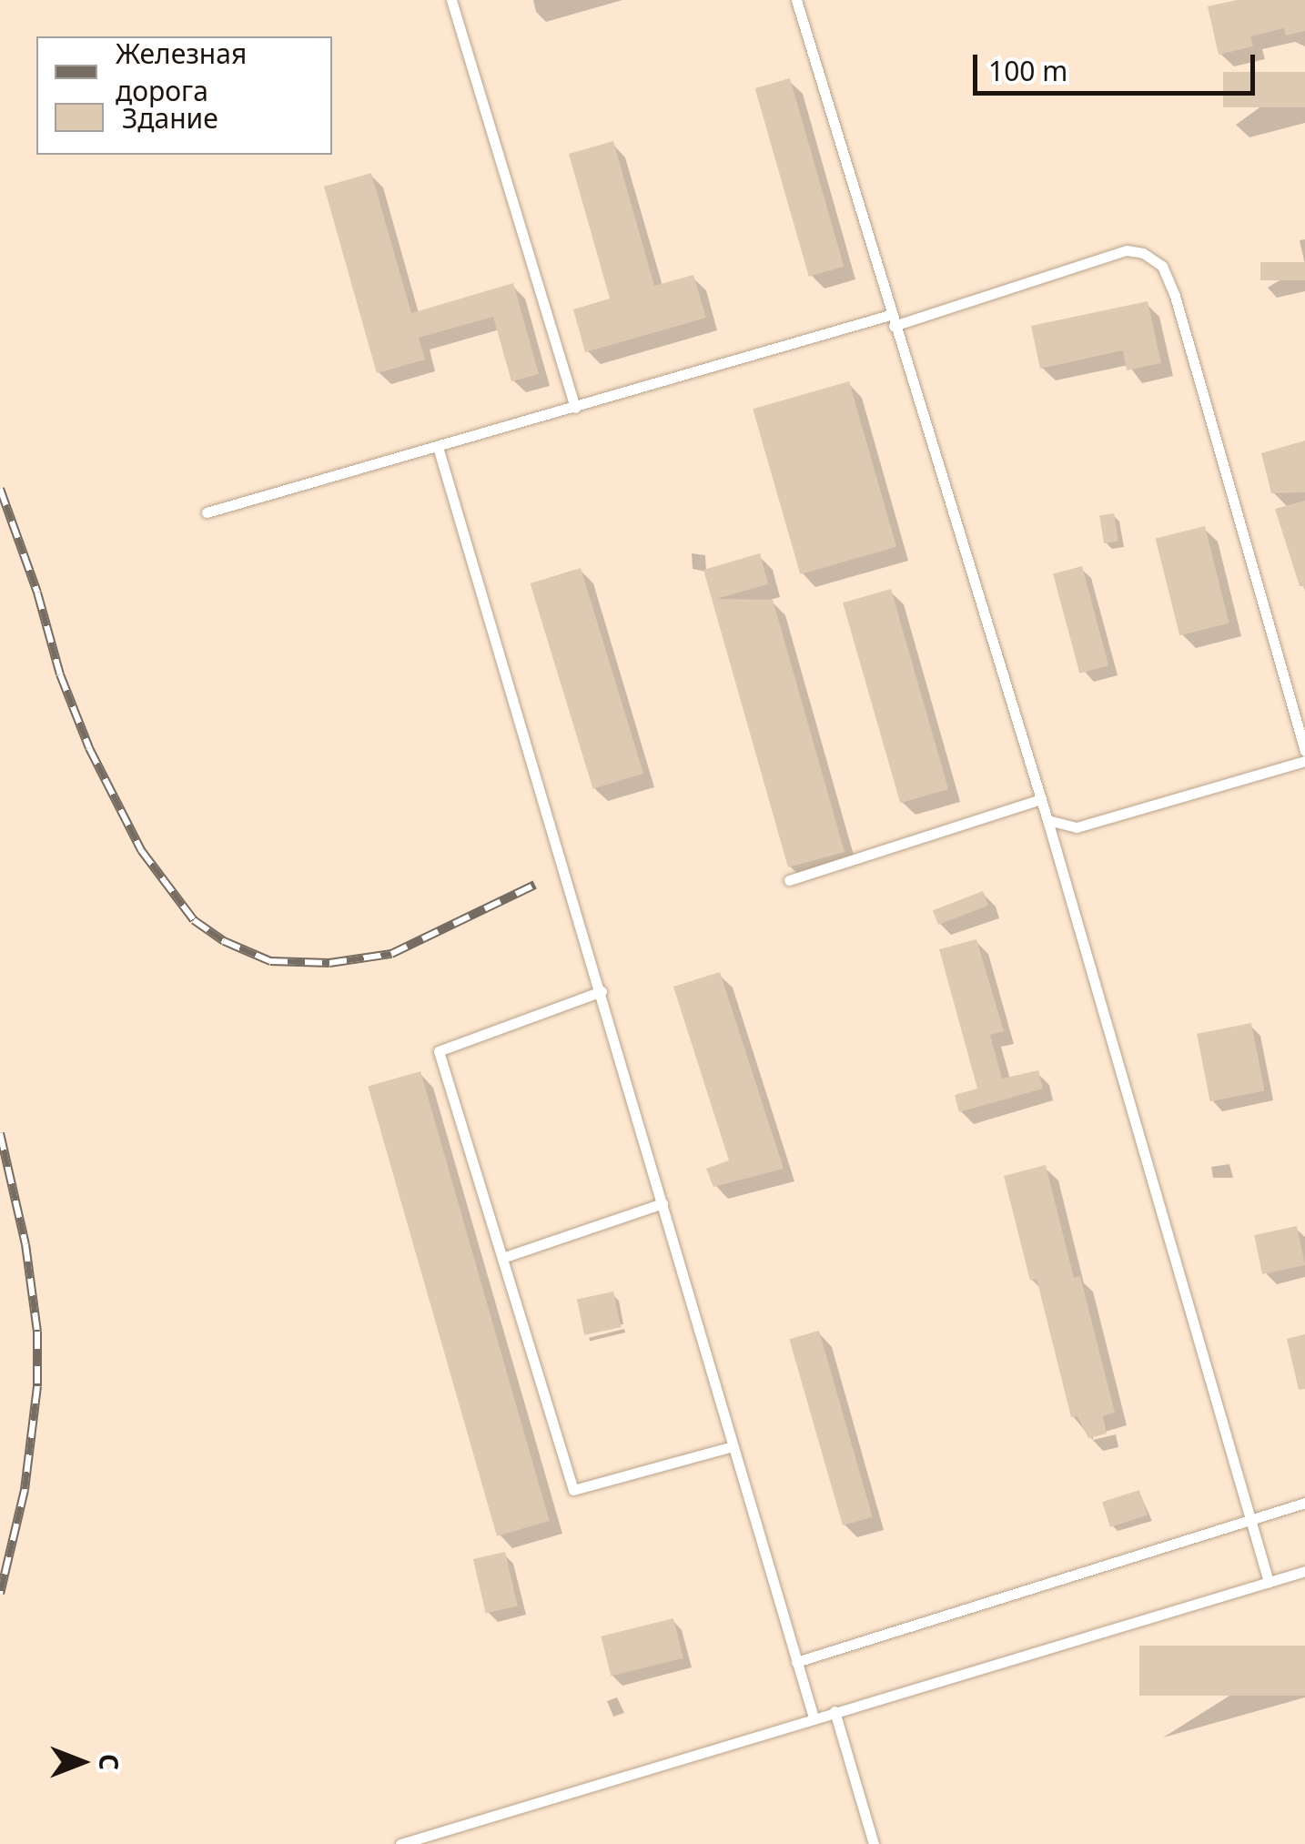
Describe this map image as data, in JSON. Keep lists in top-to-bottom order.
{
  "legend": ["Железная дорога", "Здание"],
  "scale_bar": "100 m",
  "north": "right"
}
